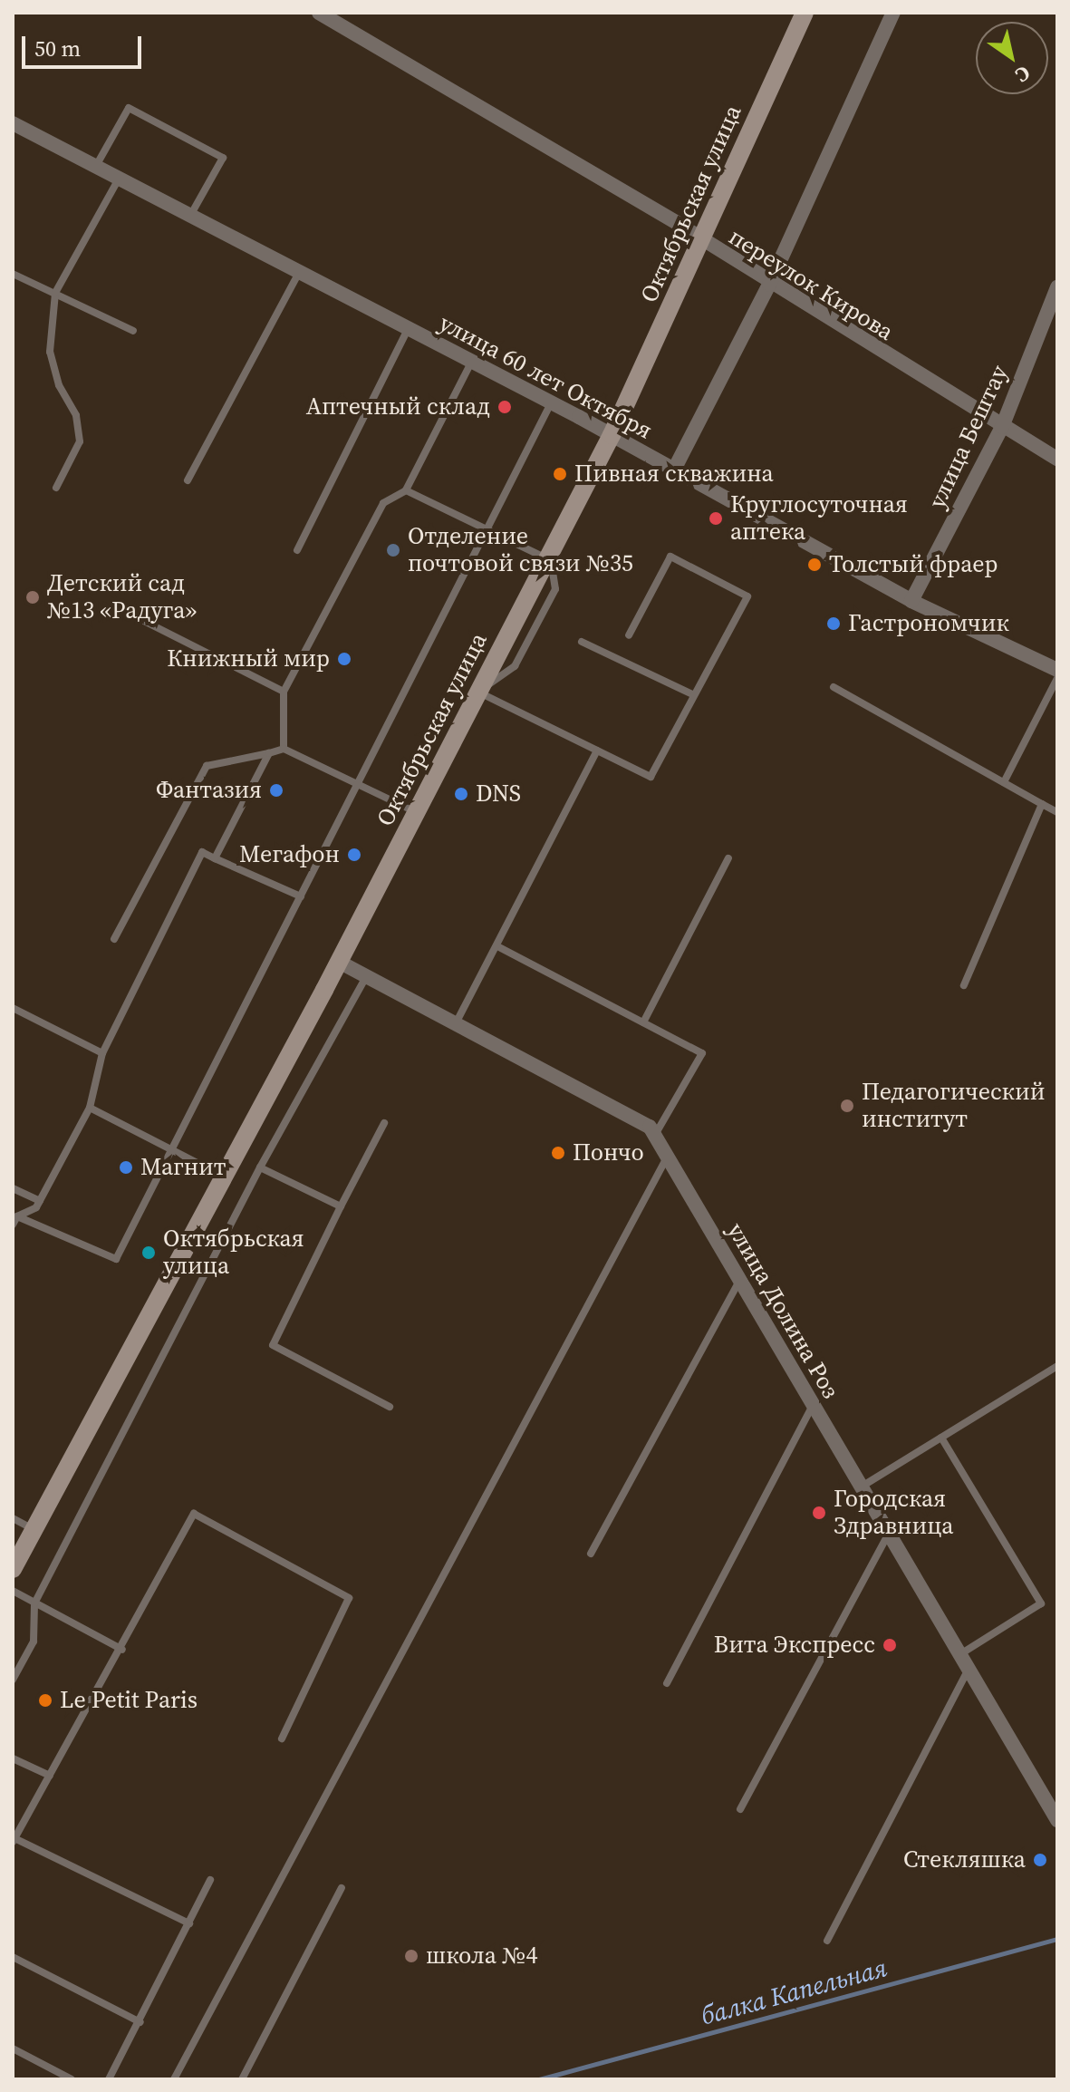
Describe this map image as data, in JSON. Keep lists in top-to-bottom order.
{
  "streets": {
    "main road": ["Октябрьская улица"],
    "street": [
      "переулок Кирова",
      "улица 60 лет Октября",
      "улица Бештау",
      "улица Долина Роз"
    ]
  },
  "crossings": [
    ["Октябрьская улица", "переулок Кирова"],
    ["Октябрьская улица", "улица 60 лет Октября"],
    ["Октябрьская улица", "улица Долина Роз"],
    ["переулок Кирова", "улица Бештау"],
    ["улица 60 лет Октября", "улица Бештау"]
  ],
  "water": ["балка Капельная"],
  "places": [
    "Аптечный склад",
    "Пивная скважина",
    "Круглосуточная аптека",
    "Отделение почтовой связи №35",
    "Толстый фраер",
    "Детский сад №13 «Радуга»",
    "Гастрономчик",
    "Книжный мир",
    "Фантазия",
    "DNS",
    "Мегафон",
    "Педагогический институт",
    "Пончо",
    "Магнит",
    "Октябрьская улица",
    "Городская Здравница",
    "Вита Экспресс",
    "Le Petit Paris",
    "Стекляшка",
    "школа №4"
  ],
  "scale_bar": "50 m",
  "north": "bottom right"
}
